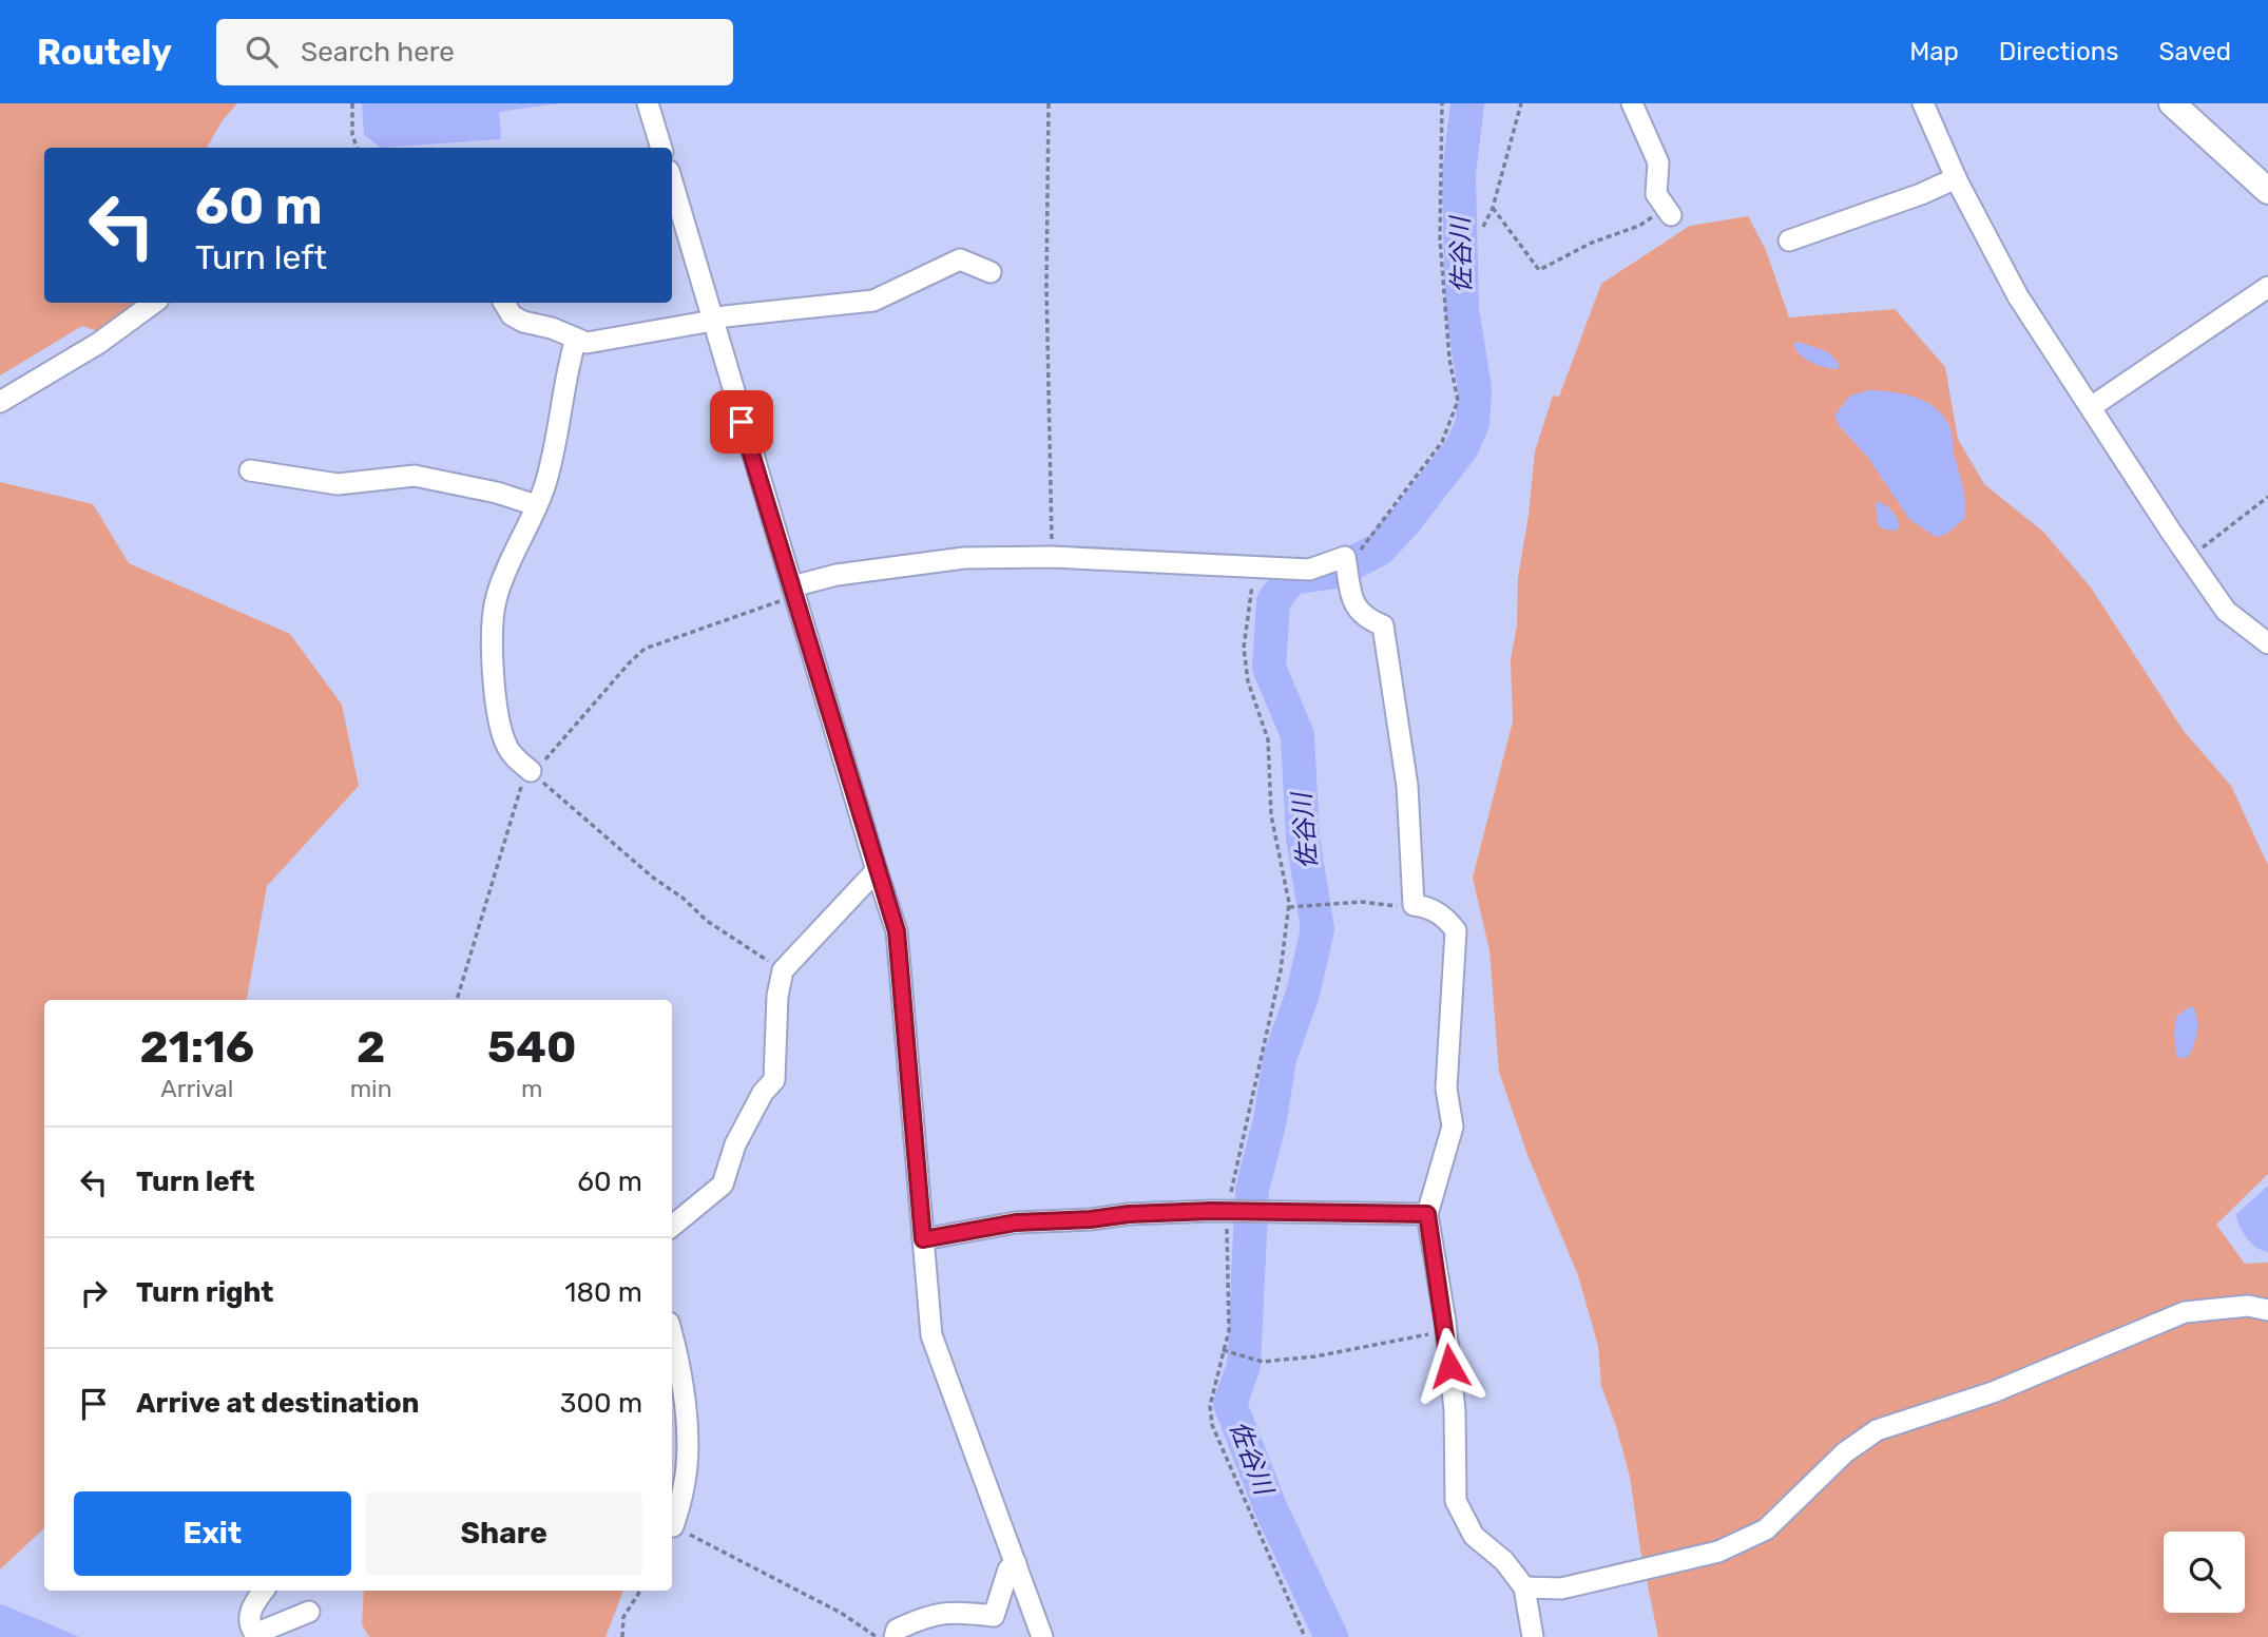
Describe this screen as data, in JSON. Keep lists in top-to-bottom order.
{
  "water": ["佐谷川"],
  "page": {
    "header": "Routely",
    "search": "Search here",
    "nav": ["Map", "Directions", "Saved"],
    "turn": ["60 m", "Turn left"],
    "eta": [
      "21:16",
      "Arrival",
      "2",
      "min",
      "540",
      "m"
    ],
    "list": [
      {
        "name": "Turn left",
        "value": "60 m"
      },
      {
        "name": "Turn right",
        "value": "180 m"
      },
      {
        "name": "Arrive at destination",
        "value": "300 m"
      }
    ],
    "buttons": ["Exit", "Share"]
  }
}
